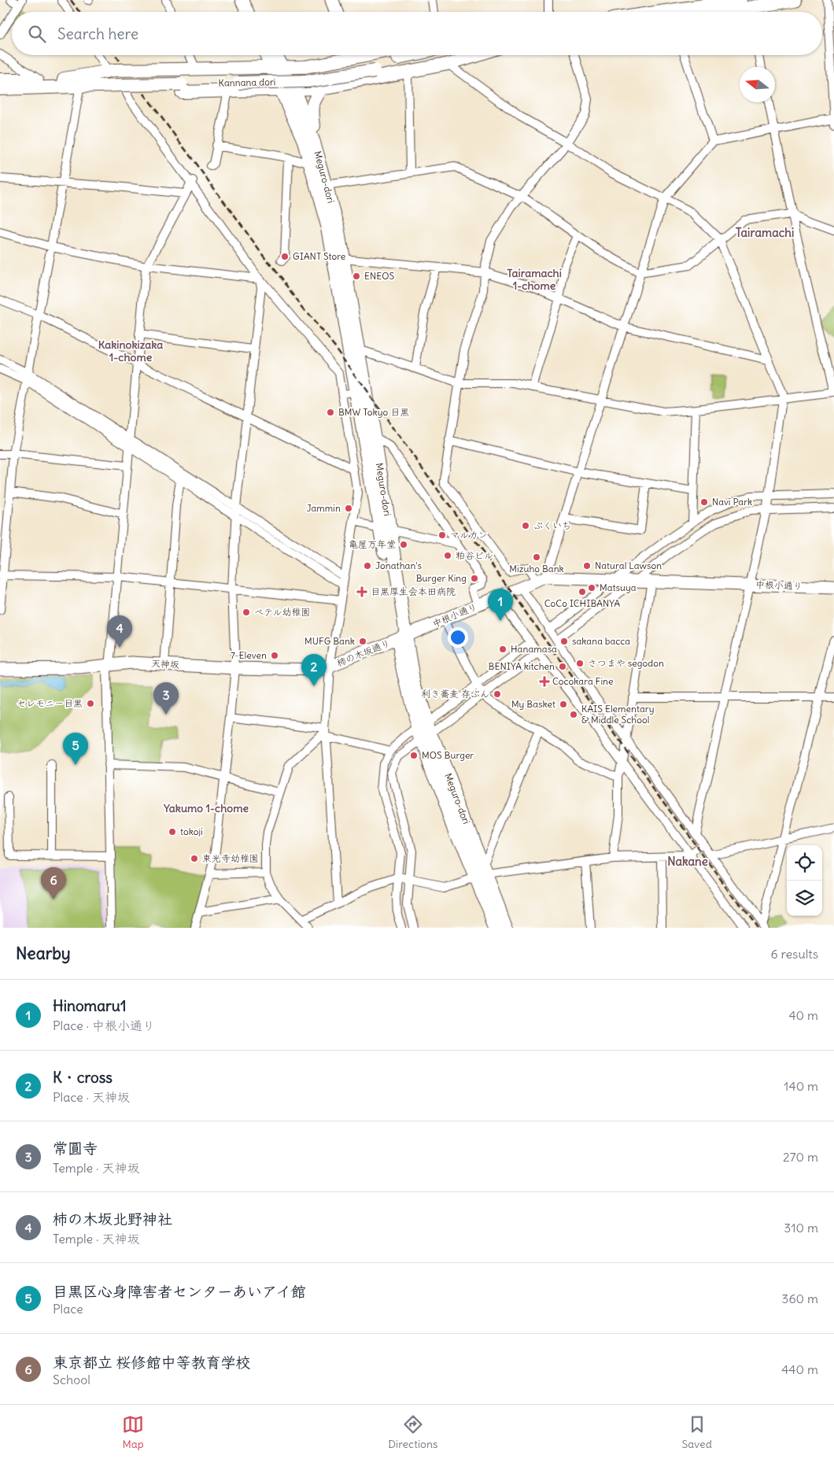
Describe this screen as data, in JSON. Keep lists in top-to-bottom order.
{
  "streets": {
    "main road": ["Kannana dori", "Meguro-dori"],
    "street": ["中根小通り", "柿の木坂通り", "天神坂"]
  },
  "crossings": [
    ["Meguro-dori", "中根小通り"],
    ["Meguro-dori", "柿の木坂通り"],
    ["中根小通り", "柿の木坂通り"],
    ["柿の木坂通り", "天神坂"]
  ],
  "districts": [
    "Tairamachi",
    "Tairamachi 1-chome",
    "Kakinokizaka 1-chome",
    "Yakumo 1-chome",
    "Nakane"
  ],
  "places": {
    "other": [
      "GIANT Store",
      "ENEOS",
      "BMW Tokyo 目黒",
      "Navi Park",
      "Jammin",
      "ぷくいち",
      "マルカン",
      "亀屋万年堂",
      "粕谷ビル",
      "Mizuho Bank",
      "Jonathan's",
      "Natural Lawson",
      "Burger King",
      "Matsuya",
      "CoCo ICHIBANYA",
      "ベテル幼稚園",
      "MUFG Bank",
      "sakana bacca",
      "Hanamasa",
      "7-Eleven",
      "さつまや segodon",
      "BENIYA kitchen",
      "利き蕎麦 存ぶん",
      "セレモニー目黒",
      "My Basket",
      "KAIS Elementary & Middle School",
      "MOS Burger",
      "tokoji",
      "東光寺幼稚園"
    ],
    "health": ["目黒厚生会本田病院", "Cocokara Fine"]
  },
  "north": "left",
  "page": {
    "search": "Search here",
    "pins": [
      "1",
      "4",
      "2",
      "3",
      "5",
      "6"
    ],
    "heading": ["Nearby", "6 results"],
    "list": [
      {
        "mark": "1",
        "name": "Hinomaru1",
        "note": "Place · 中根小通り",
        "value": "40 m"
      },
      {
        "mark": "2",
        "name": "K・cross",
        "note": "Place · 天神坂",
        "value": "140 m"
      },
      {
        "mark": "3",
        "name": "常圓寺",
        "note": "Temple · 天神坂",
        "value": "270 m"
      },
      {
        "mark": "4",
        "name": "柿の木坂北野神社",
        "note": "Temple · 天神坂",
        "value": "310 m"
      },
      {
        "mark": "5",
        "name": "目黒区心身障害者センターあいアイ館",
        "note": "Place",
        "value": "360 m"
      },
      {
        "mark": "6",
        "name": "東京都立 桜修館中等教育学校",
        "note": "School",
        "value": "440 m"
      }
    ],
    "nav": ["Map", "Directions", "Saved"]
  }
}
